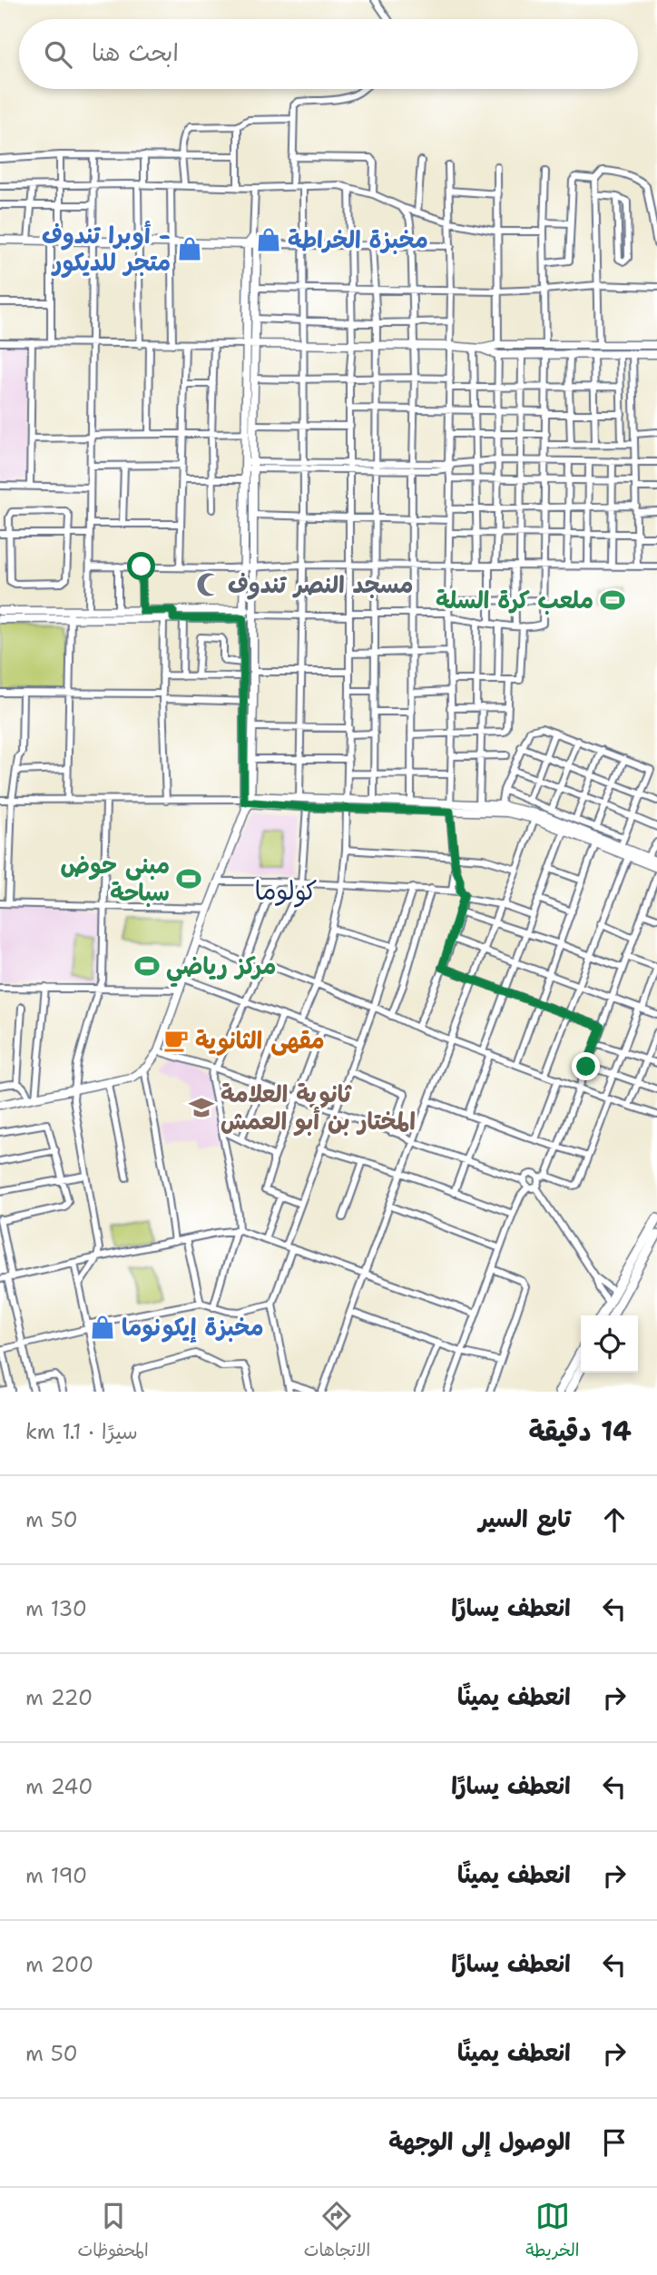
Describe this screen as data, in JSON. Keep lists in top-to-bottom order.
{
  "districts": ["كولوما"],
  "places": {
    "shop": ["مخبزة الخراطة", "أوبرا تندوف - متجر للديكور", "مخبزة إيكونوما"],
    "mosque": ["مسجد النصر تندوف"],
    "sports": ["ملعب كرة السلة", "مبنى حوض سباحة", "مركز رياضي"],
    "cafe": ["مقهى الثانوية"],
    "school or university": ["ثانوية العلامة المختار بن أبو العمش"]
  },
  "page": {
    "search": "ابحث هنا",
    "heading": ["14 دقيقة", "سيرًا · 1.1 km"],
    "list": [
      ["تابع السير", "50 m"],
      ["انعطف يسارًا", "130 m"],
      ["انعطف يمينًا", "220 m"],
      ["انعطف يسارًا", "240 m"],
      ["انعطف يمينًا", "190 m"],
      ["انعطف يسارًا", "200 m"],
      ["انعطف يمينًا", "50 m"],
      "الوصول إلى الوجهة"
    ],
    "nav": ["الخريطة", "الاتجاهات", "المحفوظات"]
  }
}
